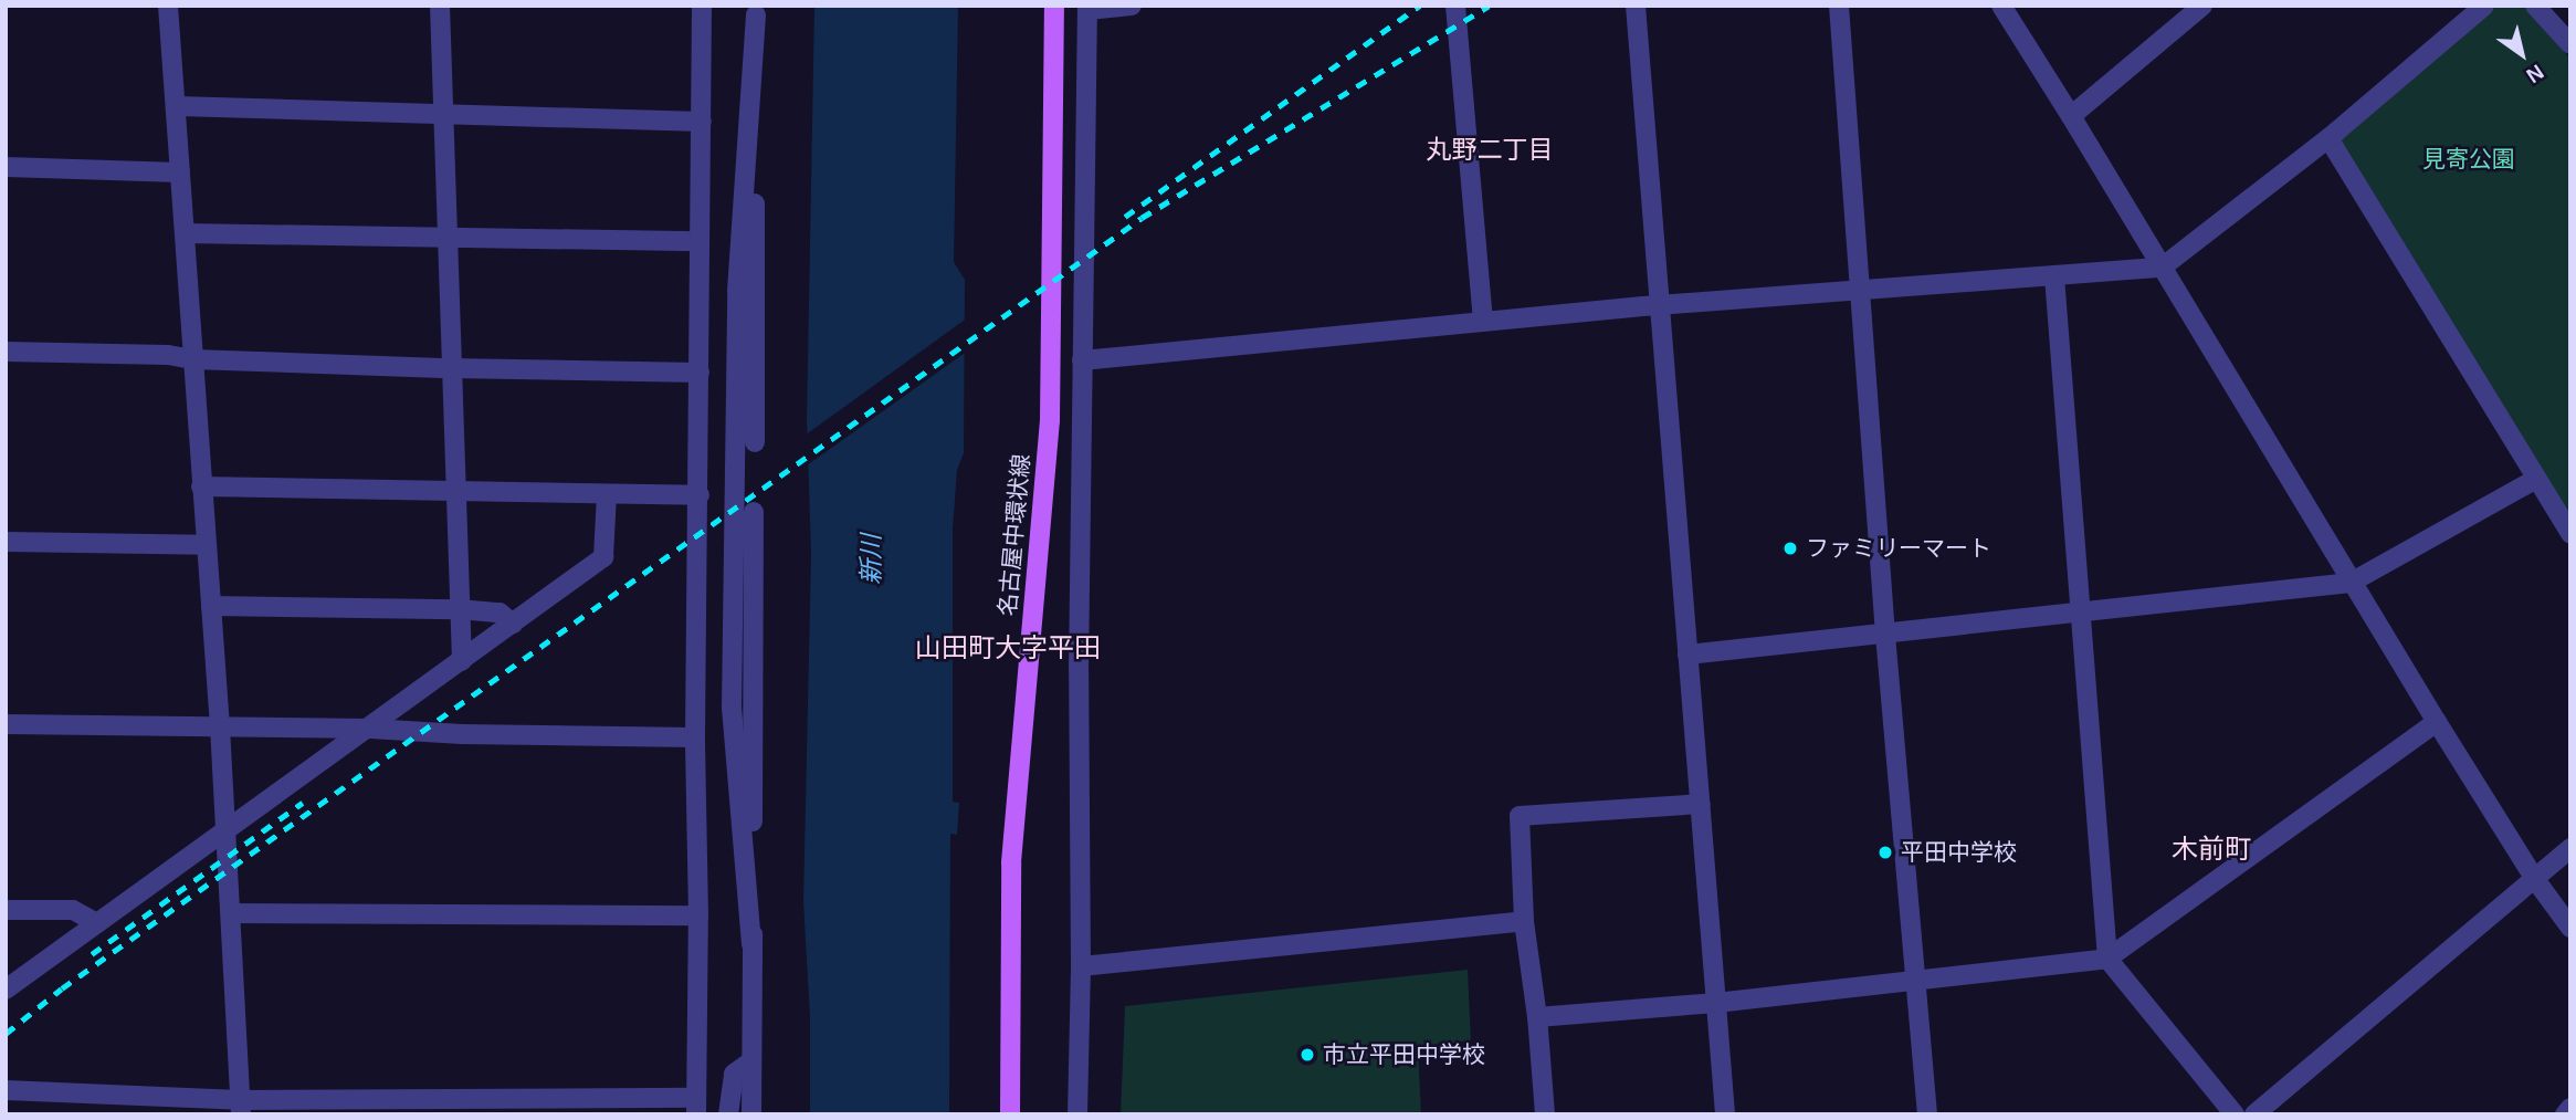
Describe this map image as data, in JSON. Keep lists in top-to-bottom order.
{
  "streets": {
    "main road": ["名古屋中環状線"]
  },
  "districts": ["丸野二丁目", "山田町大字平田", "木前町"],
  "water": ["新川"],
  "parks": ["見寄公園"],
  "places": ["ファミリーマート", "平田中学校", "市立平田中学校"],
  "north": "bottom right"
}
